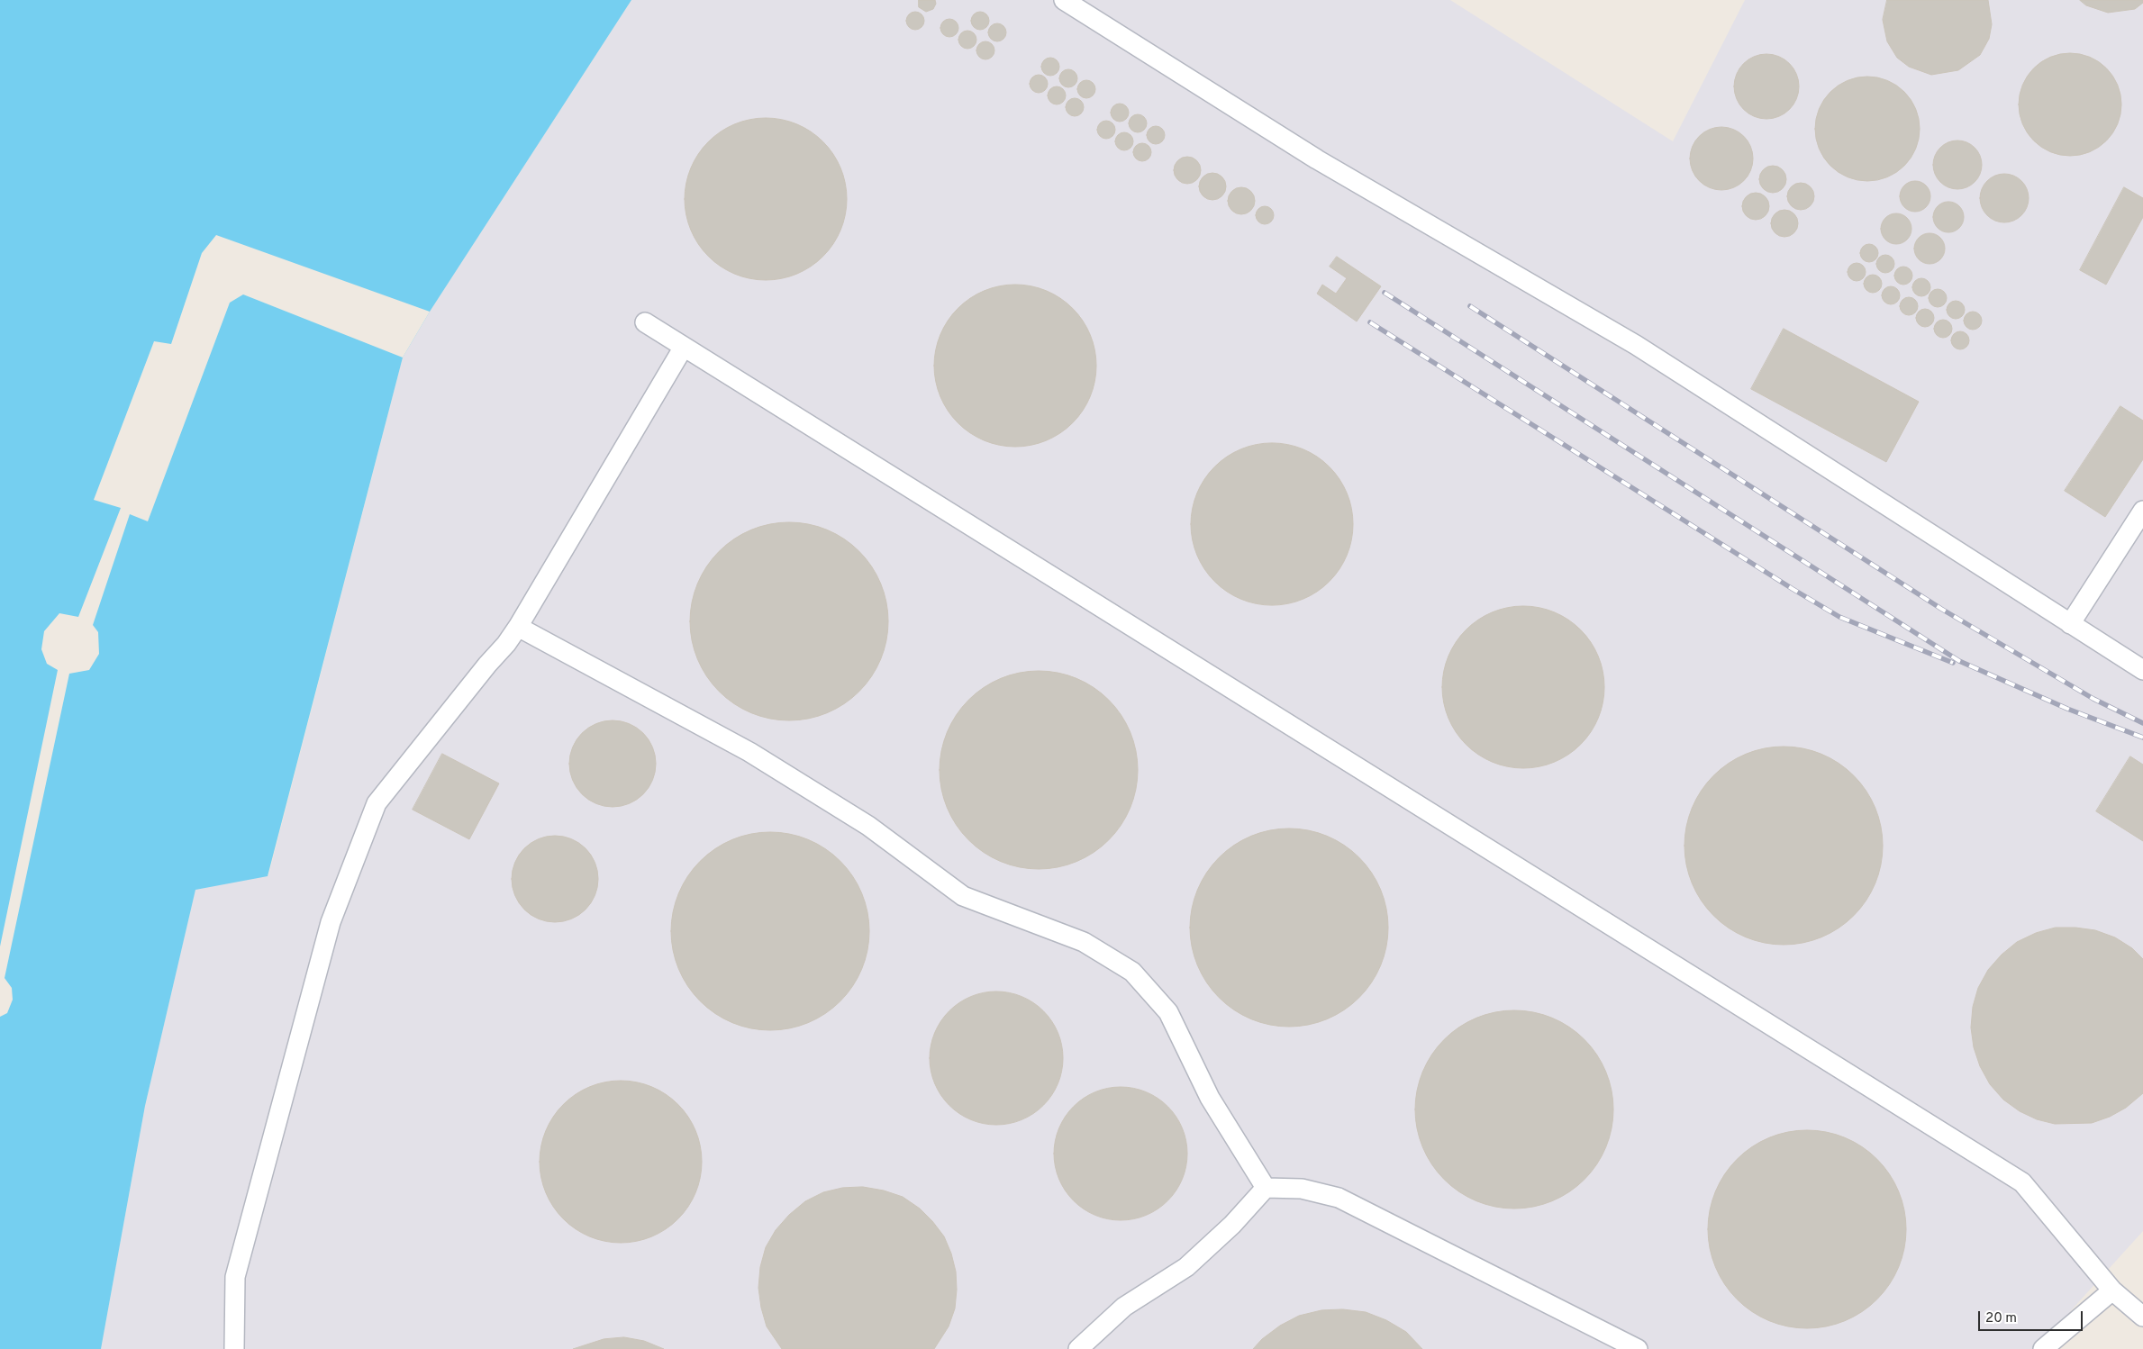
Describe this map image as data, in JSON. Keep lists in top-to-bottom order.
{
  "scale_bar": "20 m"
}
